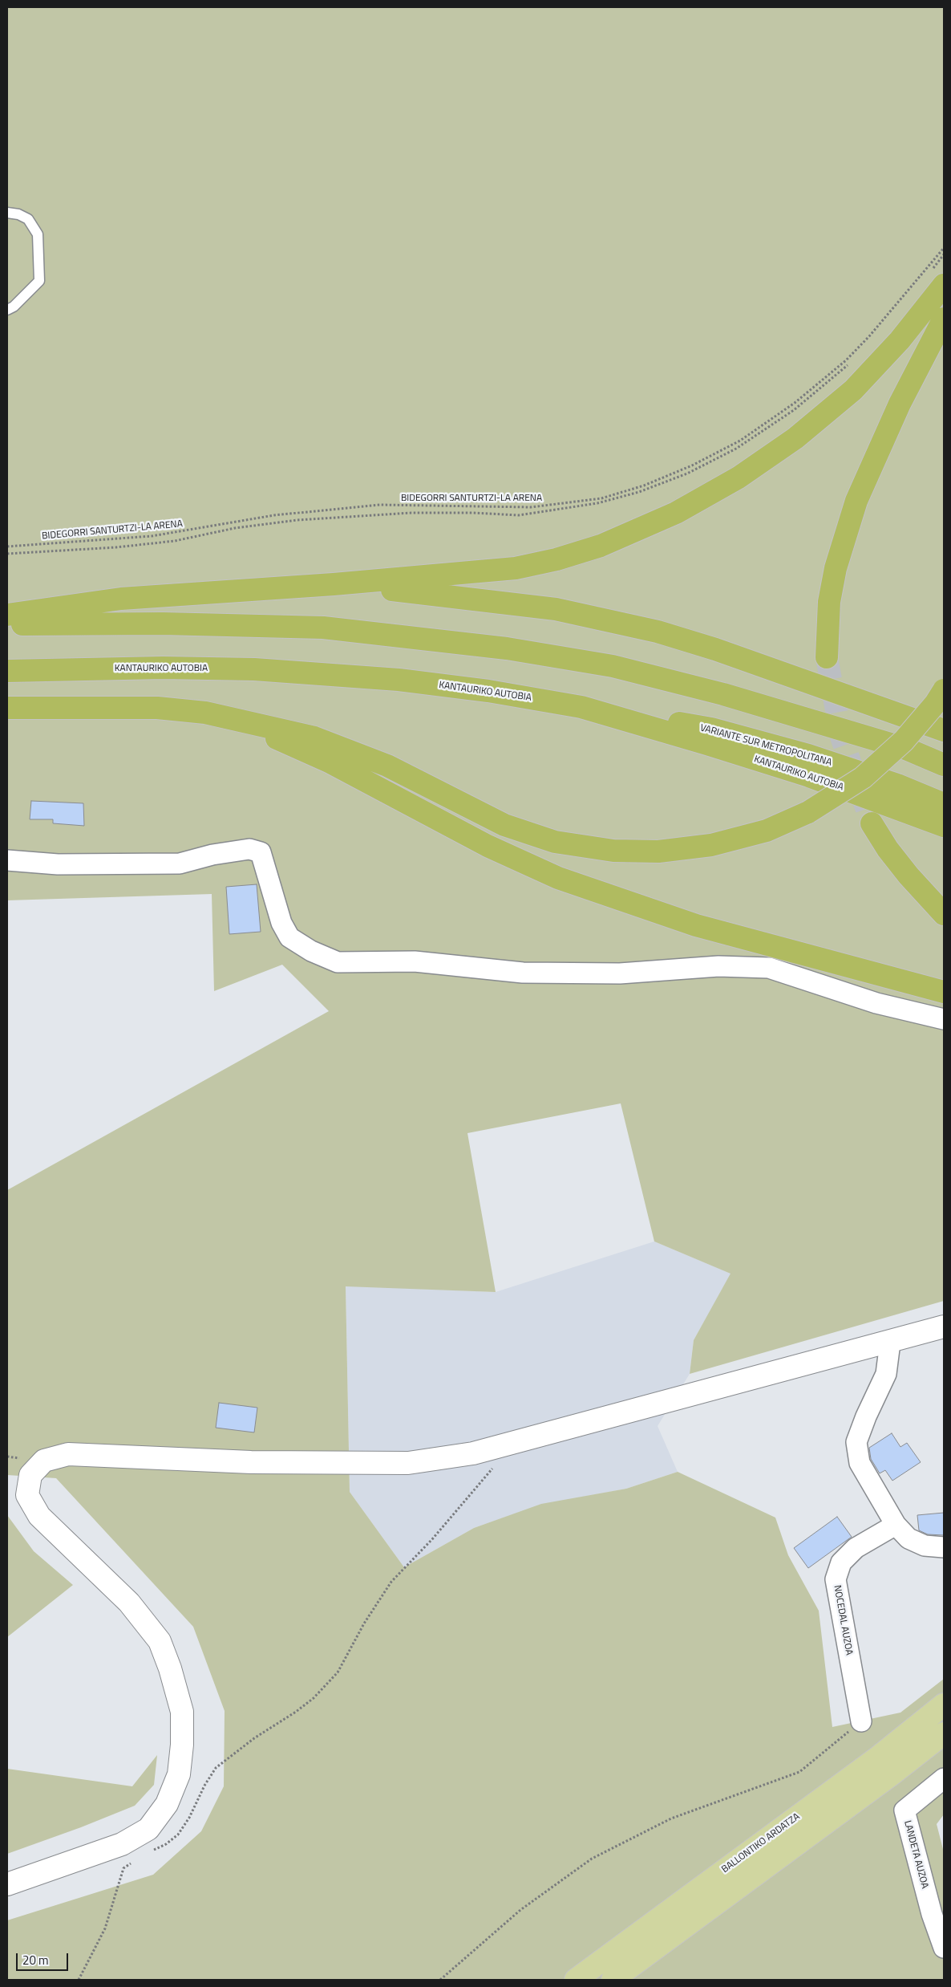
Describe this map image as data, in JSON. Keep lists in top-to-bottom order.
{
  "streets": {
    "highway": ["KANTAURIKO AUTOBIA", "VARIANTE SUR METROPOLITANA"],
    "main road": ["BALLONTIKO ARDATZA"],
    "street": ["NOCEDAL AUZOA", "LANDETA AUZOA"],
    "path": ["BIDEGORRI SANTURTZI-LA ARENA"]
  },
  "crossings": [
    ["KANTAURIKO AUTOBIA", "VARIANTE SUR METROPOLITANA"]
  ],
  "scale_bar": "20 m"
}
